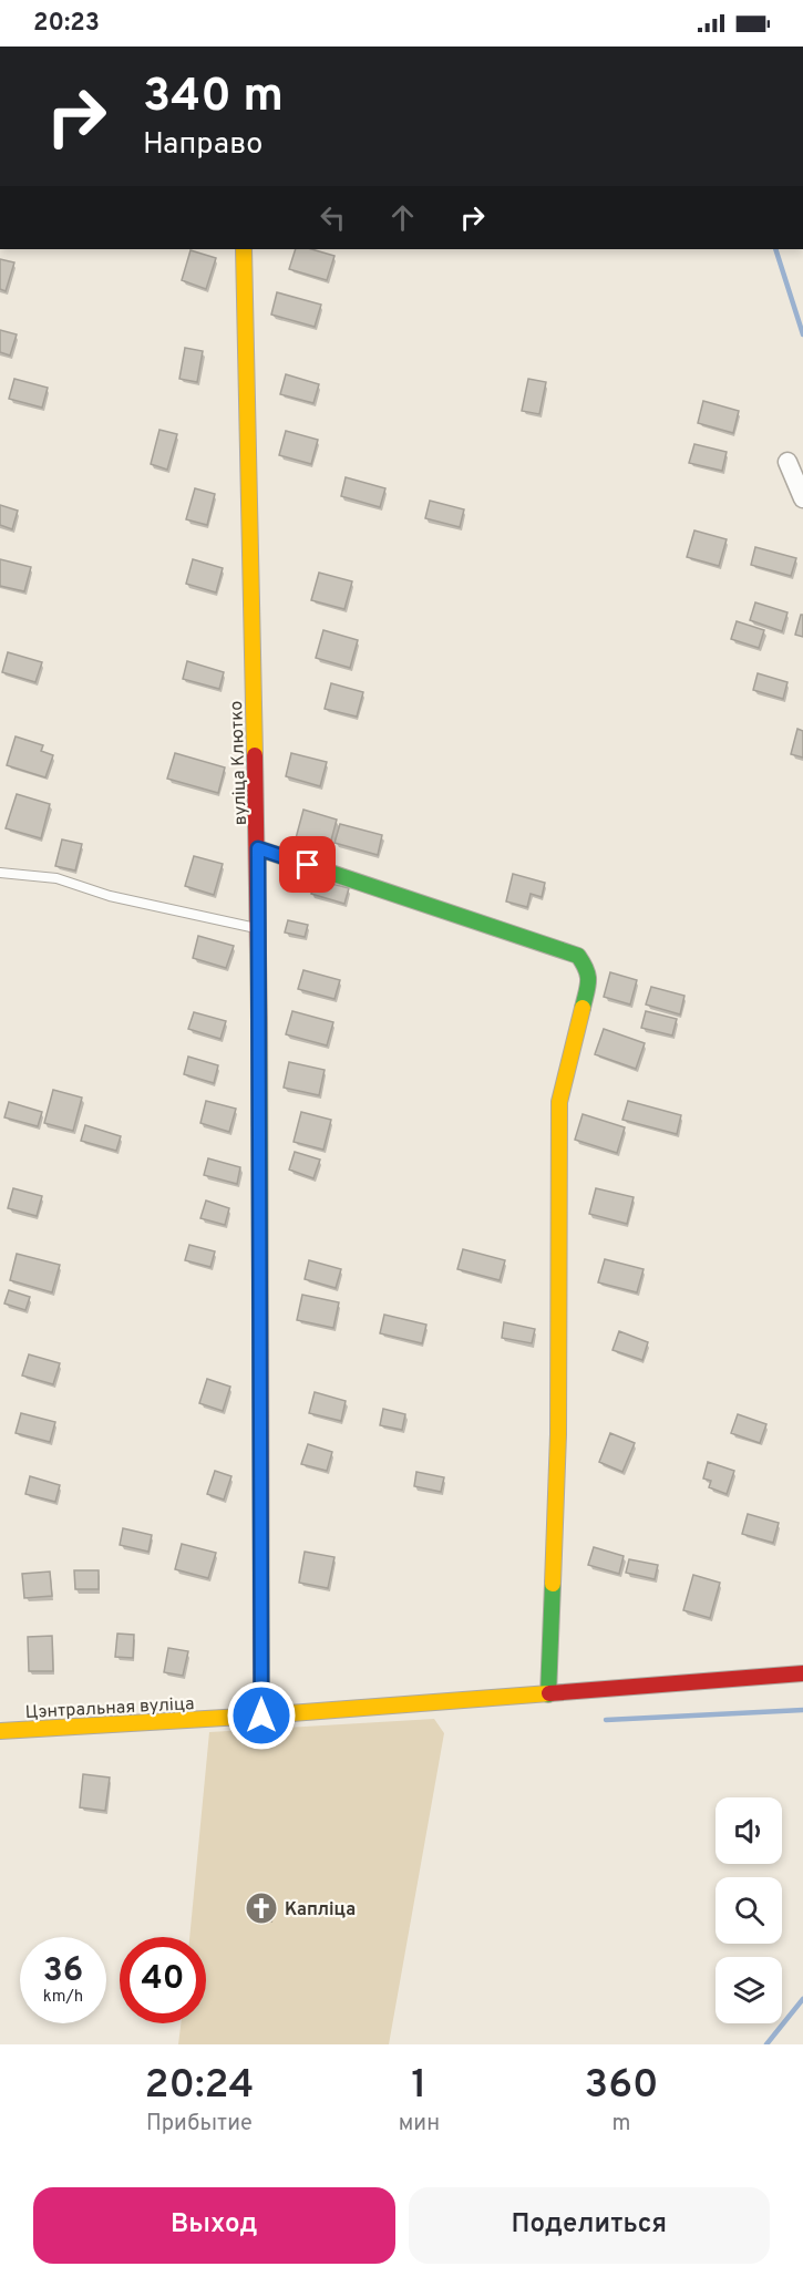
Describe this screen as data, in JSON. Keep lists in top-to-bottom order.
{
  "streets": {
    "street": ["вуліца Клютко", "Цэнтральная вуліца"]
  },
  "crossings": [
    ["вуліца Клютко", "Цэнтральная вуліца"]
  ],
  "places": {
    "church": ["Капліца"]
  },
  "page": {
    "status": "20:23",
    "turn": ["340 m", "Направо"],
    "speed": "36 km/h",
    "limit": "40",
    "eta": [
      "20:24",
      "Прибытие",
      "1",
      "мин",
      "360",
      "m"
    ],
    "buttons": ["Выход", "Поделиться"]
  }
}
